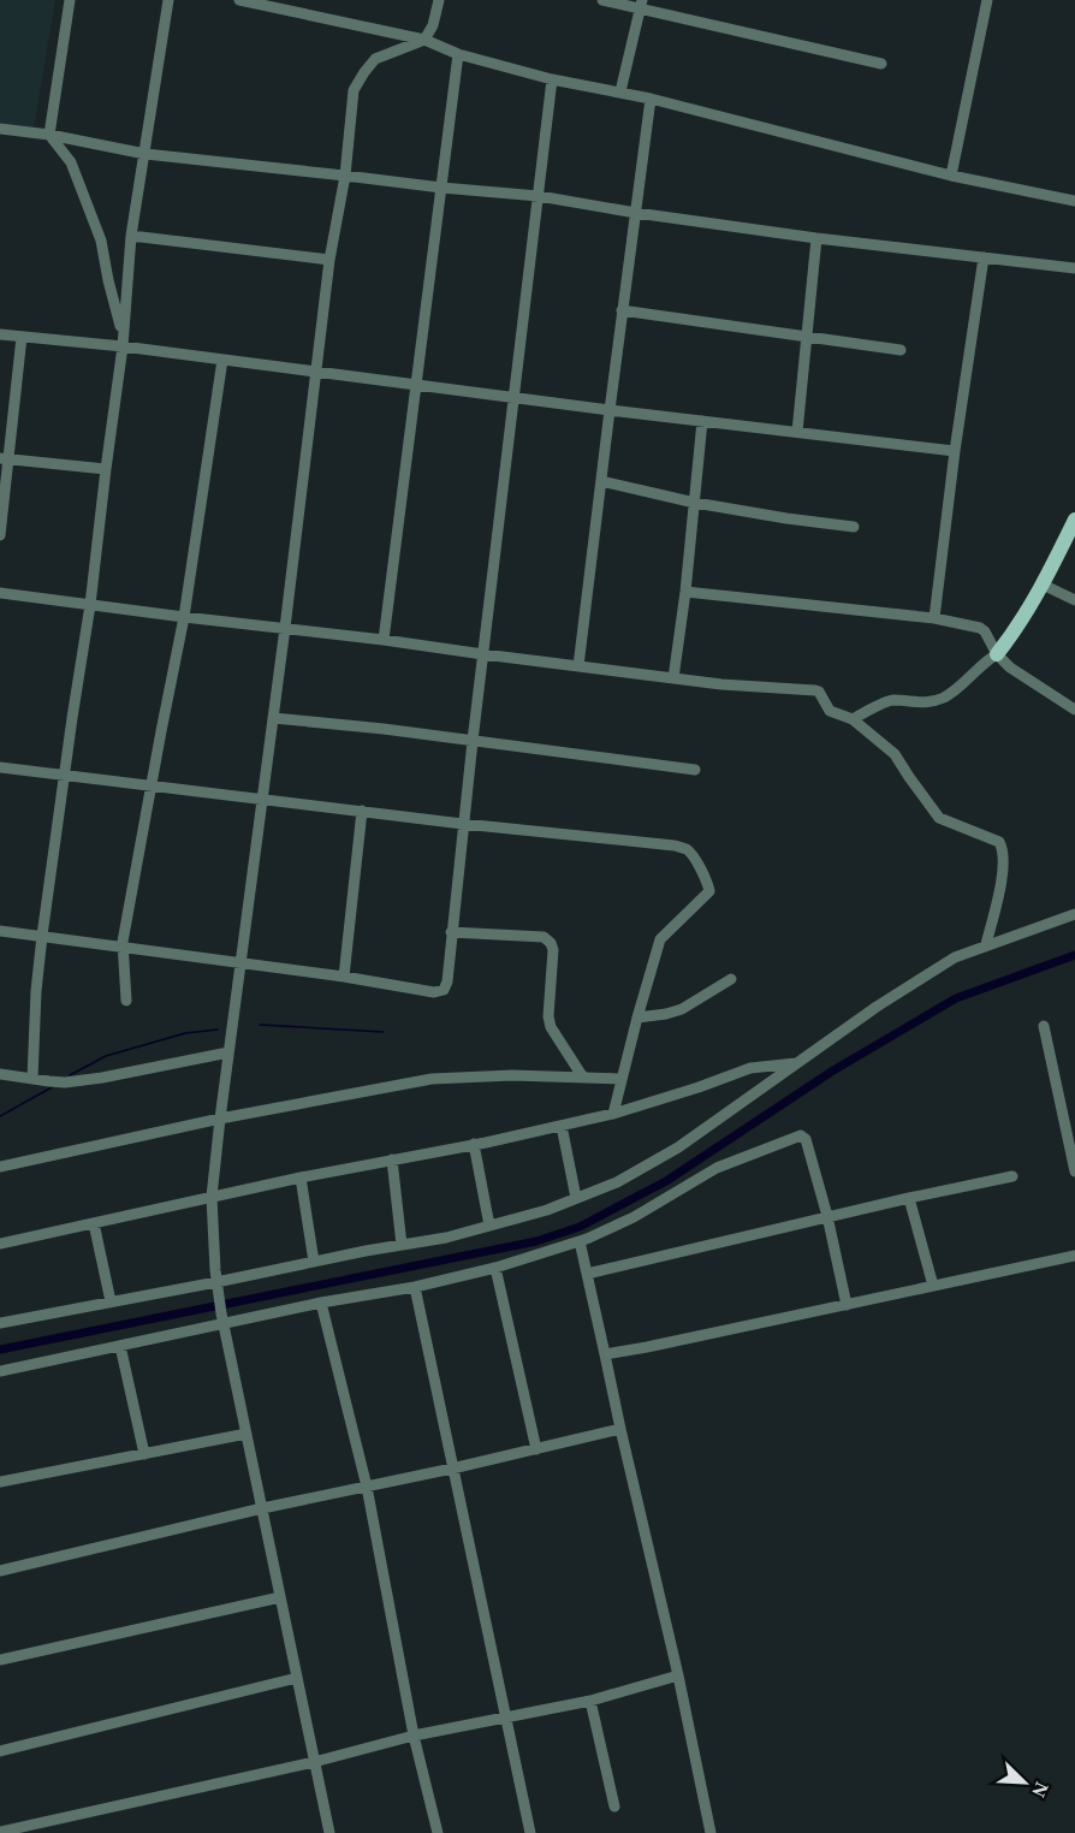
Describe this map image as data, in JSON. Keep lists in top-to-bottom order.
{
  "north": "bottom right"
}
